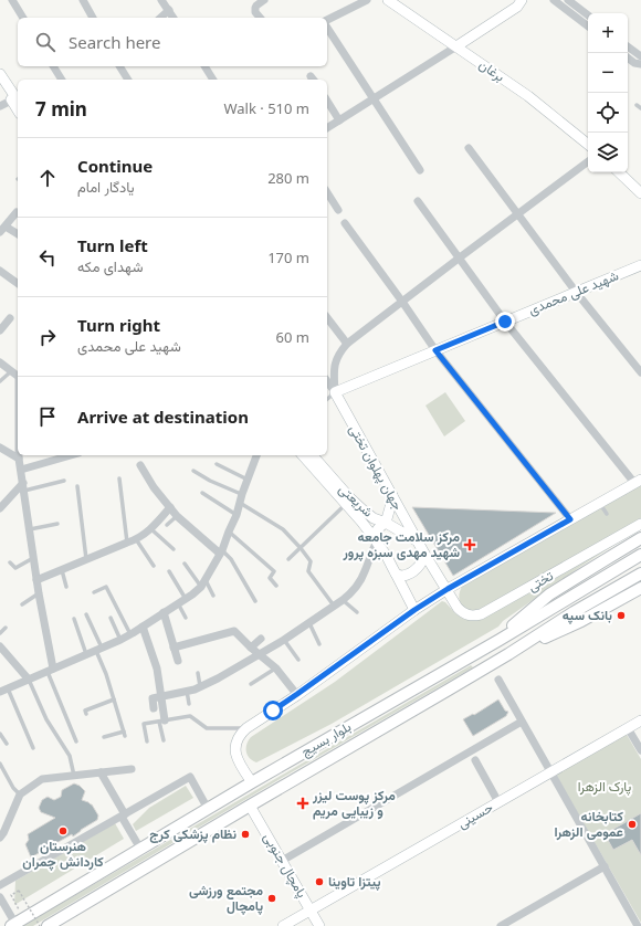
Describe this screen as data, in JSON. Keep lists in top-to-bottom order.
{
  "streets": {
    "main road": ["بلوار بسیج"],
    "street": [
      "برغان",
      "شهید علی محمدی",
      "جهان پهلوان تختی",
      "شریعتی",
      "تختی",
      "حسینی",
      "پامچال جنوبی"
    ]
  },
  "crossings": [
    ["شهید علی محمدی", "جهان پهلوان تختی"],
    ["جهان پهلوان تختی", "شریعتی"],
    ["بلوار بسیج", "پامچال جنوبی"],
    ["حسینی", "پامچال جنوبی"]
  ],
  "parks": ["پارک الزهرا"],
  "places": {
    "health": ["مرکز سلامت جامعه شهید مهدی سبزه پرور", "مرکز پوست لیزر و زیبایی مریم"],
    "other": [
      "بانک سپه",
      "کتابخانه عمومی الزهرا",
      "هنرستان کاردانش چمران",
      "نظام پزشکی کرج",
      "پیتزا تاوینا",
      "مجتمع ورزشی پامچال"
    ]
  },
  "page": {
    "map_buttons": ["+", "−"],
    "search": "Search here",
    "heading": ["7 min", "Walk · 510 m"],
    "list": [
      ["Continue", "یادگار امام", "280 m"],
      ["Turn left", "شهدای مکه", "170 m"],
      ["Turn right", "شهید علی محمدی", "60 m"],
      "Arrive at destination"
    ]
  }
}
